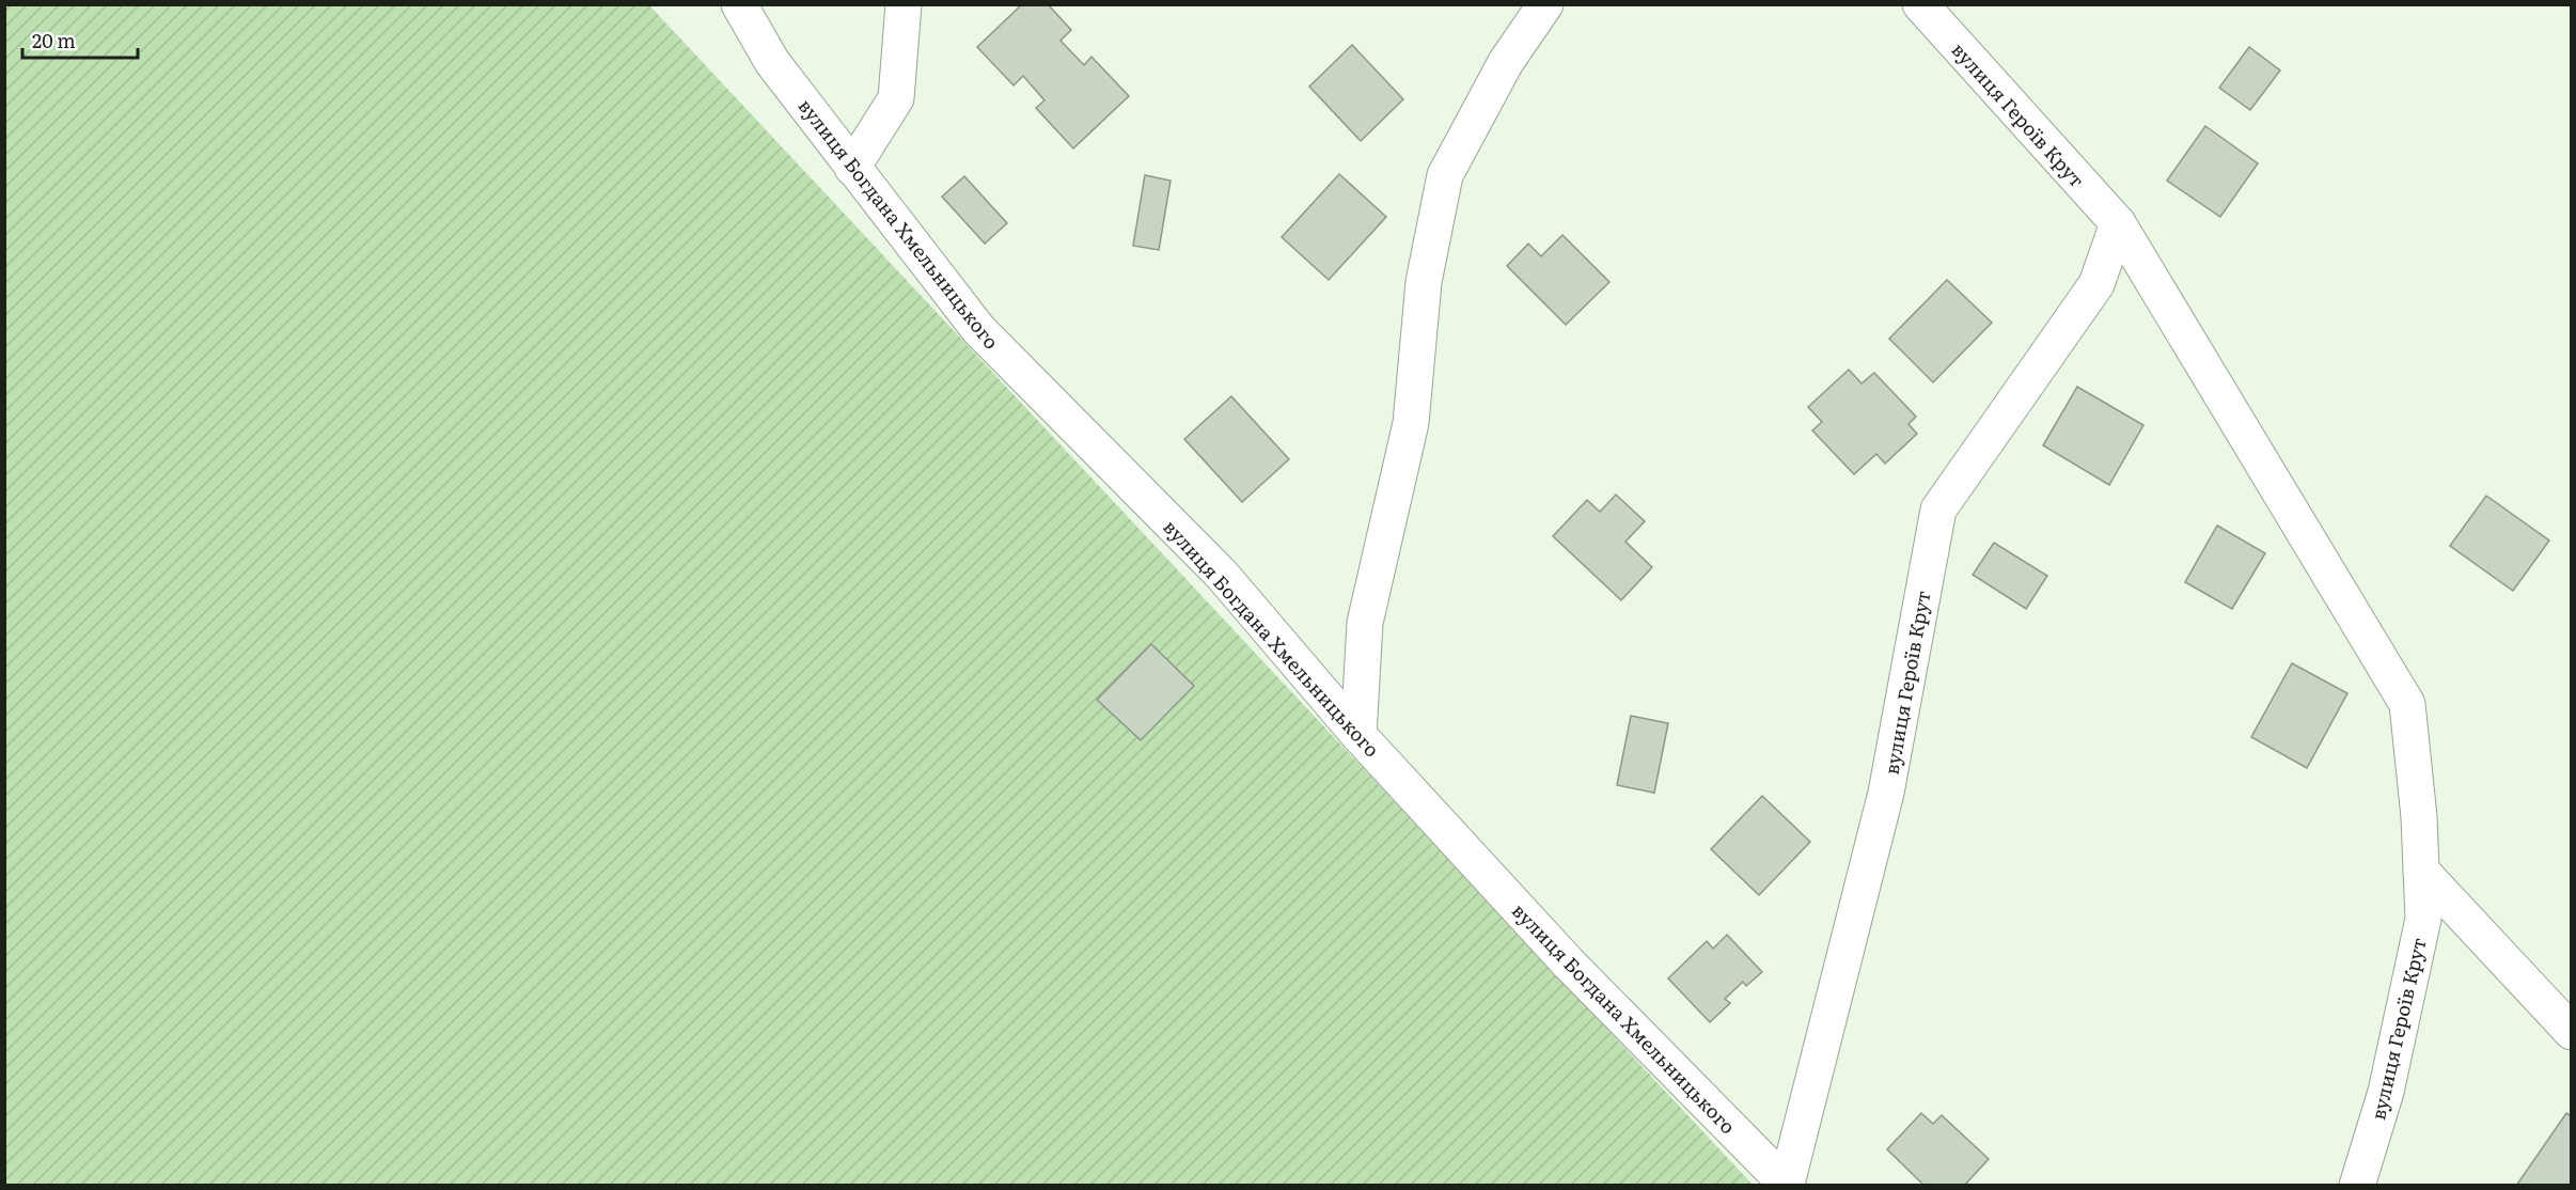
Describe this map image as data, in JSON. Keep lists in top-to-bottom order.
{
  "streets": {
    "street": ["вулиця Героїв Крут", "вулиця Богдана Хмельницького"]
  },
  "crossings": [
    ["вулиця Героїв Крут", "вулиця Богдана Хмельницького"]
  ],
  "scale_bar": "20 m"
}
